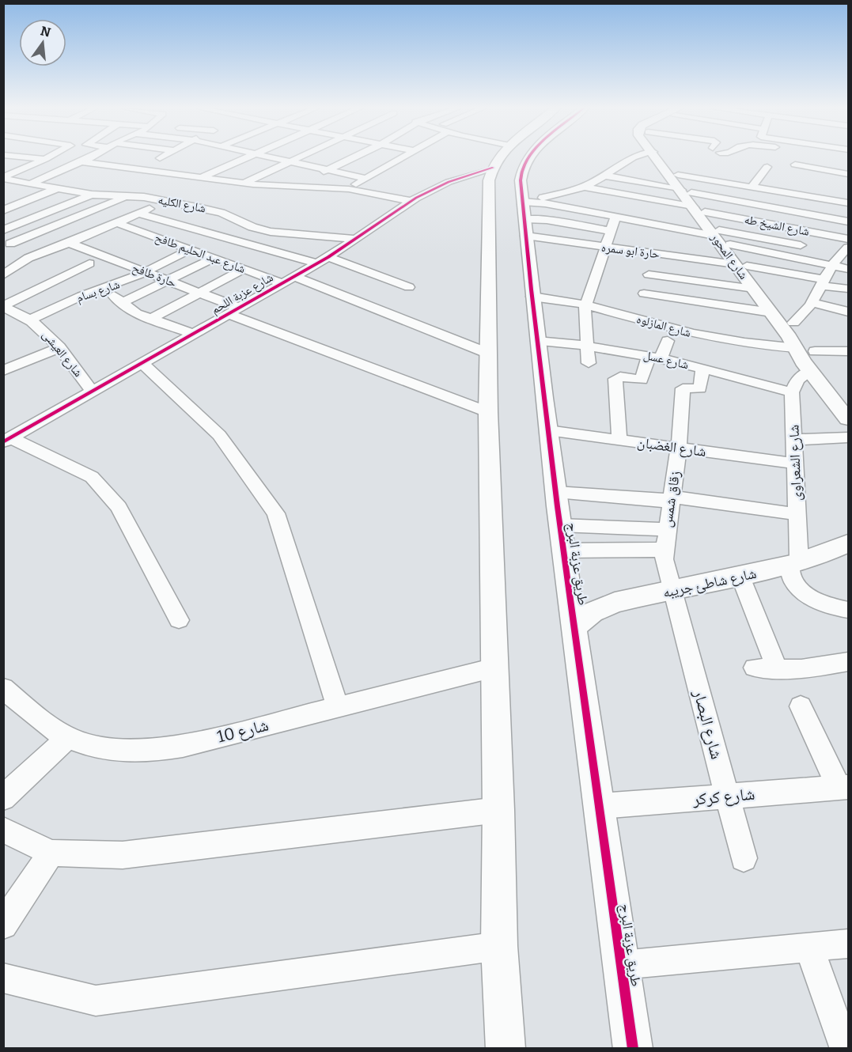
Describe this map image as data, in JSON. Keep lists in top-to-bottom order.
{
  "streets": {
    "street": [
      "شارع الكليه",
      "شارع الشيخ طه",
      "حارة ابو سمره",
      "شارع عبد الحليم طافح",
      "شارع المحور",
      "حارة طافح",
      "شارع بسام",
      "شارع عزبة اللحم",
      "شارع المازلوه",
      "شارع العيشى",
      "شارع عسل",
      "شارع الغضبان",
      "شارع الشعراوى",
      "زقاق شمس",
      "طريق عزبة البرج",
      "شارع شاطئ جريبه",
      "شارع البصار",
      "شارع 10",
      "شارع كركر"
    ]
  },
  "crossings": [
    ["شارع الكليه", "شارع عزبة اللحم"],
    ["شارع الشيخ طه", "شارع المحور"],
    ["حارة ابو سمره", "شارع المحور"],
    ["حارة ابو سمره", "طريق عزبة البرج"],
    ["شارع عبد الحليم طافح", "شارع بسام"],
    ["شارع عبد الحليم طافح", "شارع عزبة اللحم"],
    ["شارع المحور", "شارع المازلوه"],
    ["حارة طافح", "شارع بسام"],
    ["حارة طافح", "شارع عزبة اللحم"],
    ["شارع بسام", "شارع العيشى"],
    ["شارع عزبة اللحم", "شارع العيشى"],
    ["شارع المازلوه", "طريق عزبة البرج"],
    ["شارع عسل", "شارع الشعراوى"],
    ["شارع عسل", "زقاق شمس"],
    ["شارع عسل", "طريق عزبة البرج"],
    ["شارع الغضبان", "شارع الشعراوى"],
    ["شارع الغضبان", "زقاق شمس"],
    ["شارع الغضبان", "طريق عزبة البرج"],
    ["شارع الشعراوى", "شارع شاطئ جريبه"],
    ["زقاق شمس", "شارع شاطئ جريبه"],
    ["زقاق شمس", "شارع البصار"],
    ["طريق عزبة البرج", "شارع شاطئ جريبه"],
    ["طريق عزبة البرج", "شارع كركر"],
    ["شارع شاطئ جريبه", "شارع البصار"],
    ["شارع البصار", "شارع كركر"]
  ],
  "north": "top"
}
